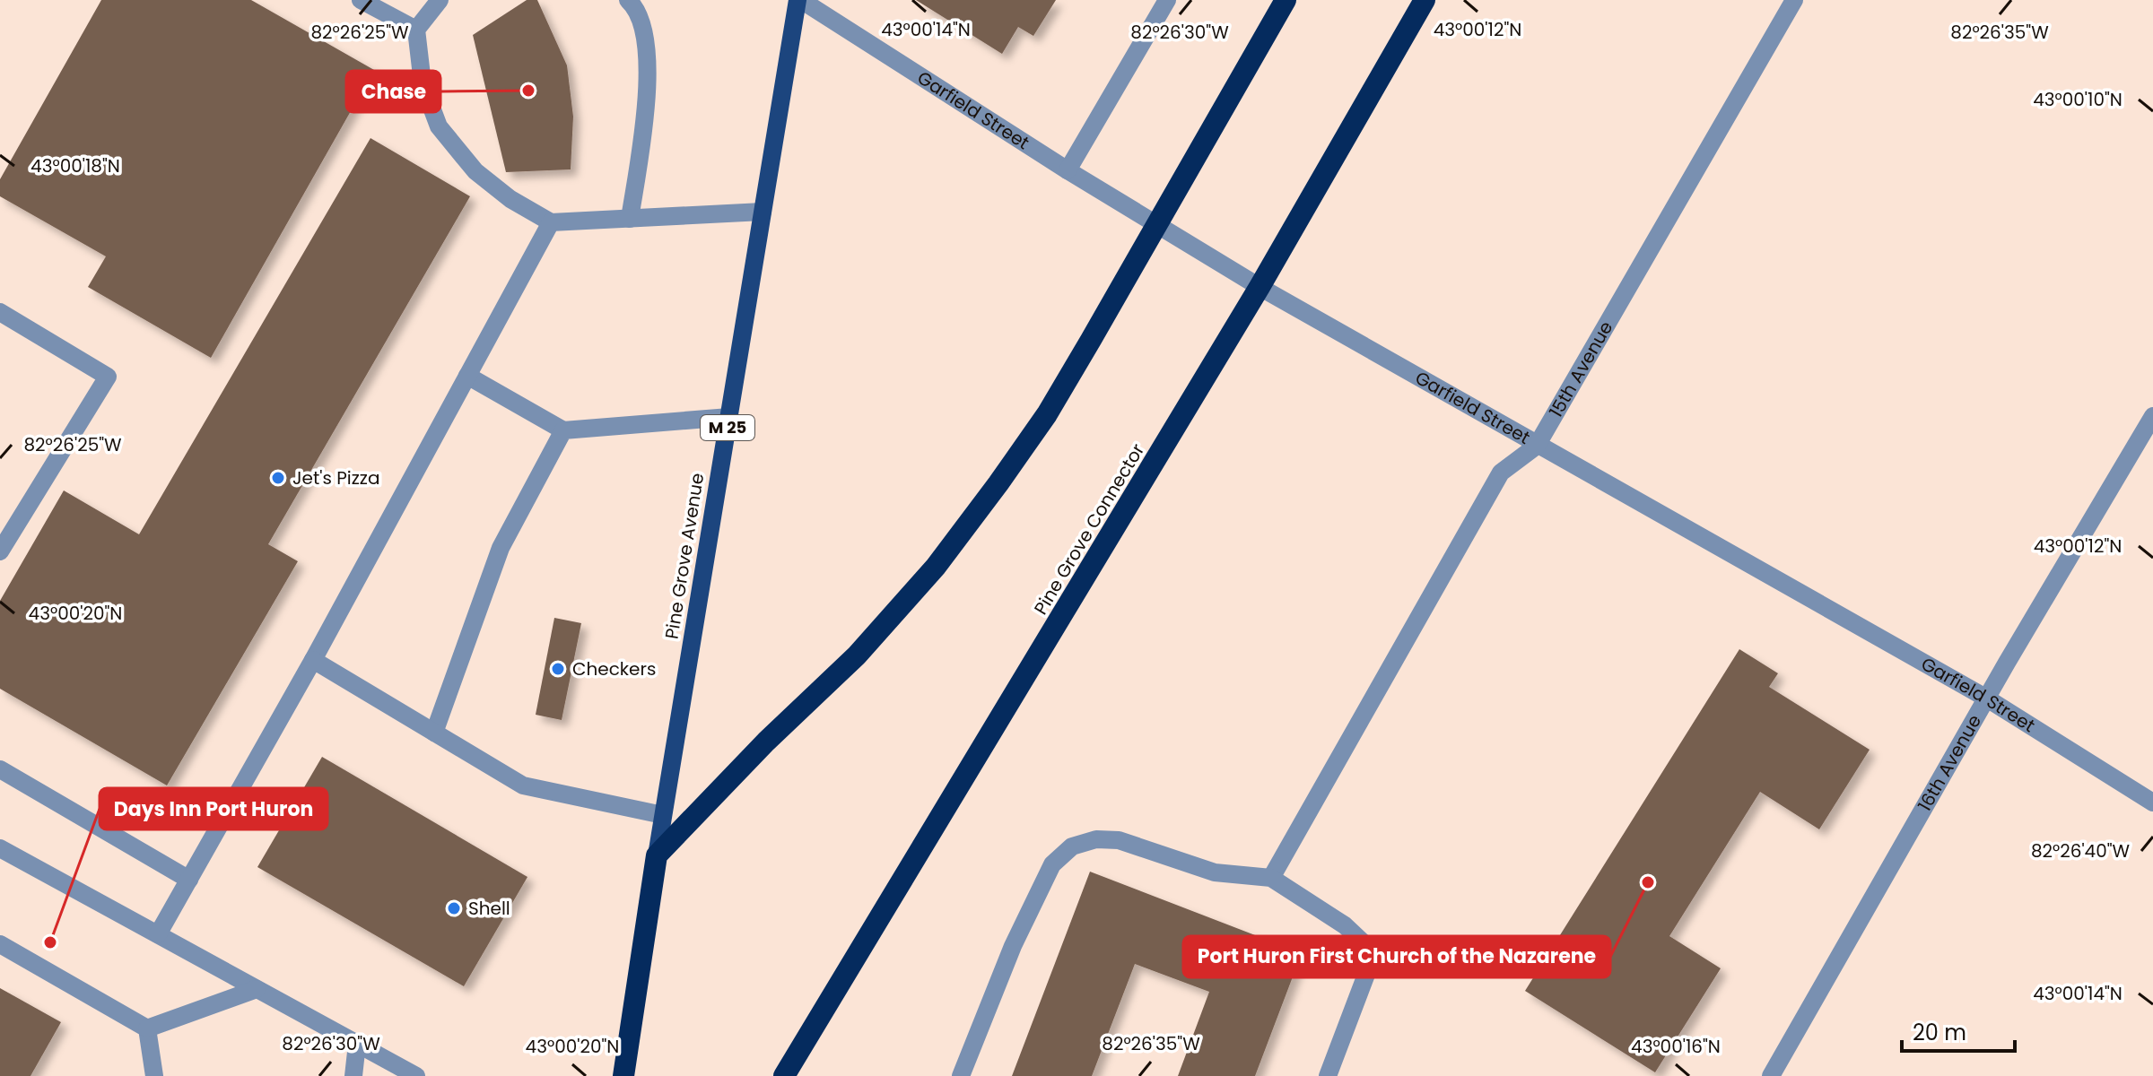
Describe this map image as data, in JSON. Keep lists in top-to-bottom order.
{
  "streets": {
    "highway": ["M 25", "Pine Grove Connector", "Pine Grove Avenue"],
    "street": ["Garfield Street", "15th Avenue", "16th Avenue"]
  },
  "crossings": [
    ["Garfield Street", "15th Avenue"],
    ["Garfield Street", "Pine Grove Connector"],
    ["Garfield Street", "Pine Grove Avenue"],
    ["Garfield Street", "16th Avenue"]
  ],
  "places": [
    "Chase",
    "Jet's Pizza",
    "Checkers",
    "Port Huron First Church of the Nazarene",
    "Shell",
    "Days Inn Port Huron"
  ],
  "scale_bar": "20 m",
  "coordinates": [
    "43°00'14\"N",
    "43°00'12\"N",
    "82°26'25\"W",
    "82°26'30\"W",
    "82°26'35\"W",
    "43°00'10\"N",
    "43°00'18\"N",
    "43°00'20\"N",
    "82°26'40\"W",
    "43°00'16\"N"
  ]
}
